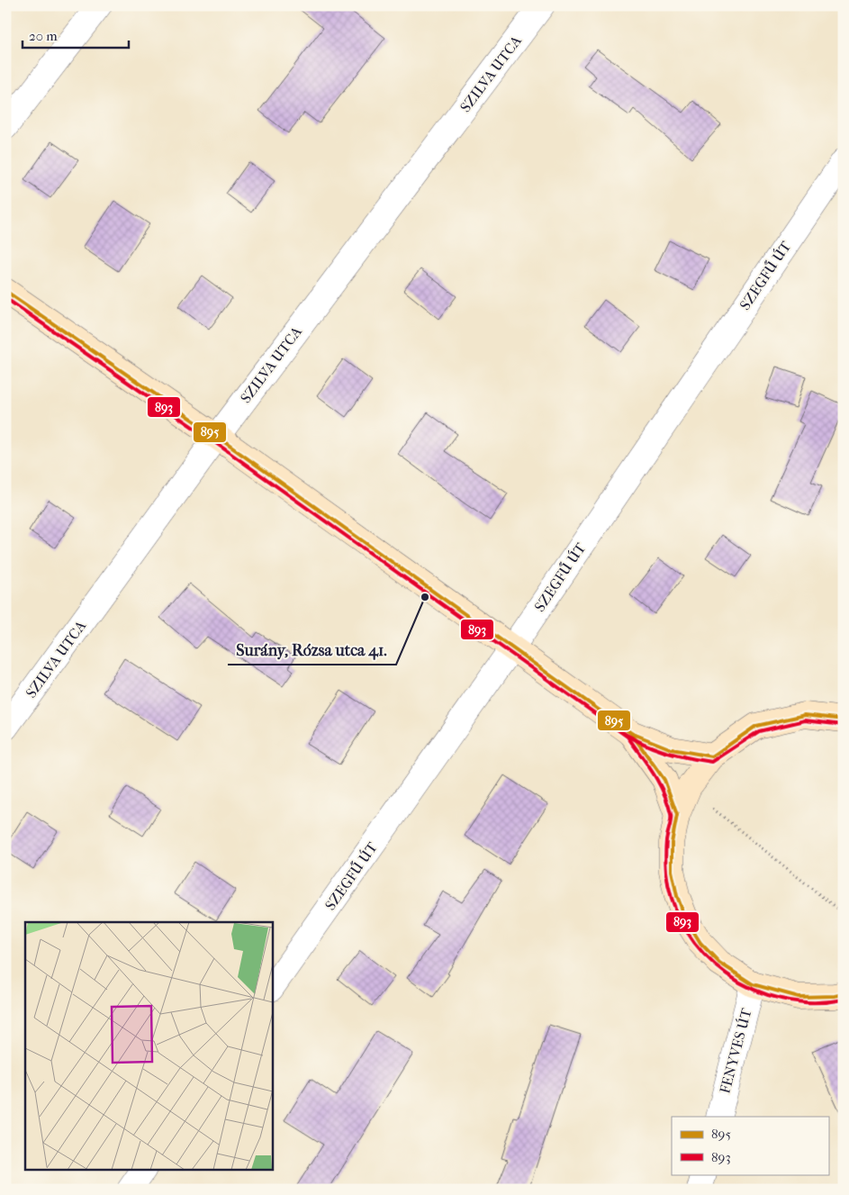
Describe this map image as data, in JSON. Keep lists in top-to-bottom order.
{
  "streets": {
    "street": ["SZILVA UTCA", "SZEGFŰ ÚT", "FENYVES ÚT"]
  },
  "places": ["Surány, Rózsa utca 41."],
  "lines": ["transit line 895", "transit line 893"],
  "legend": ["895", "893"],
  "scale_bar": "20 m"
}
